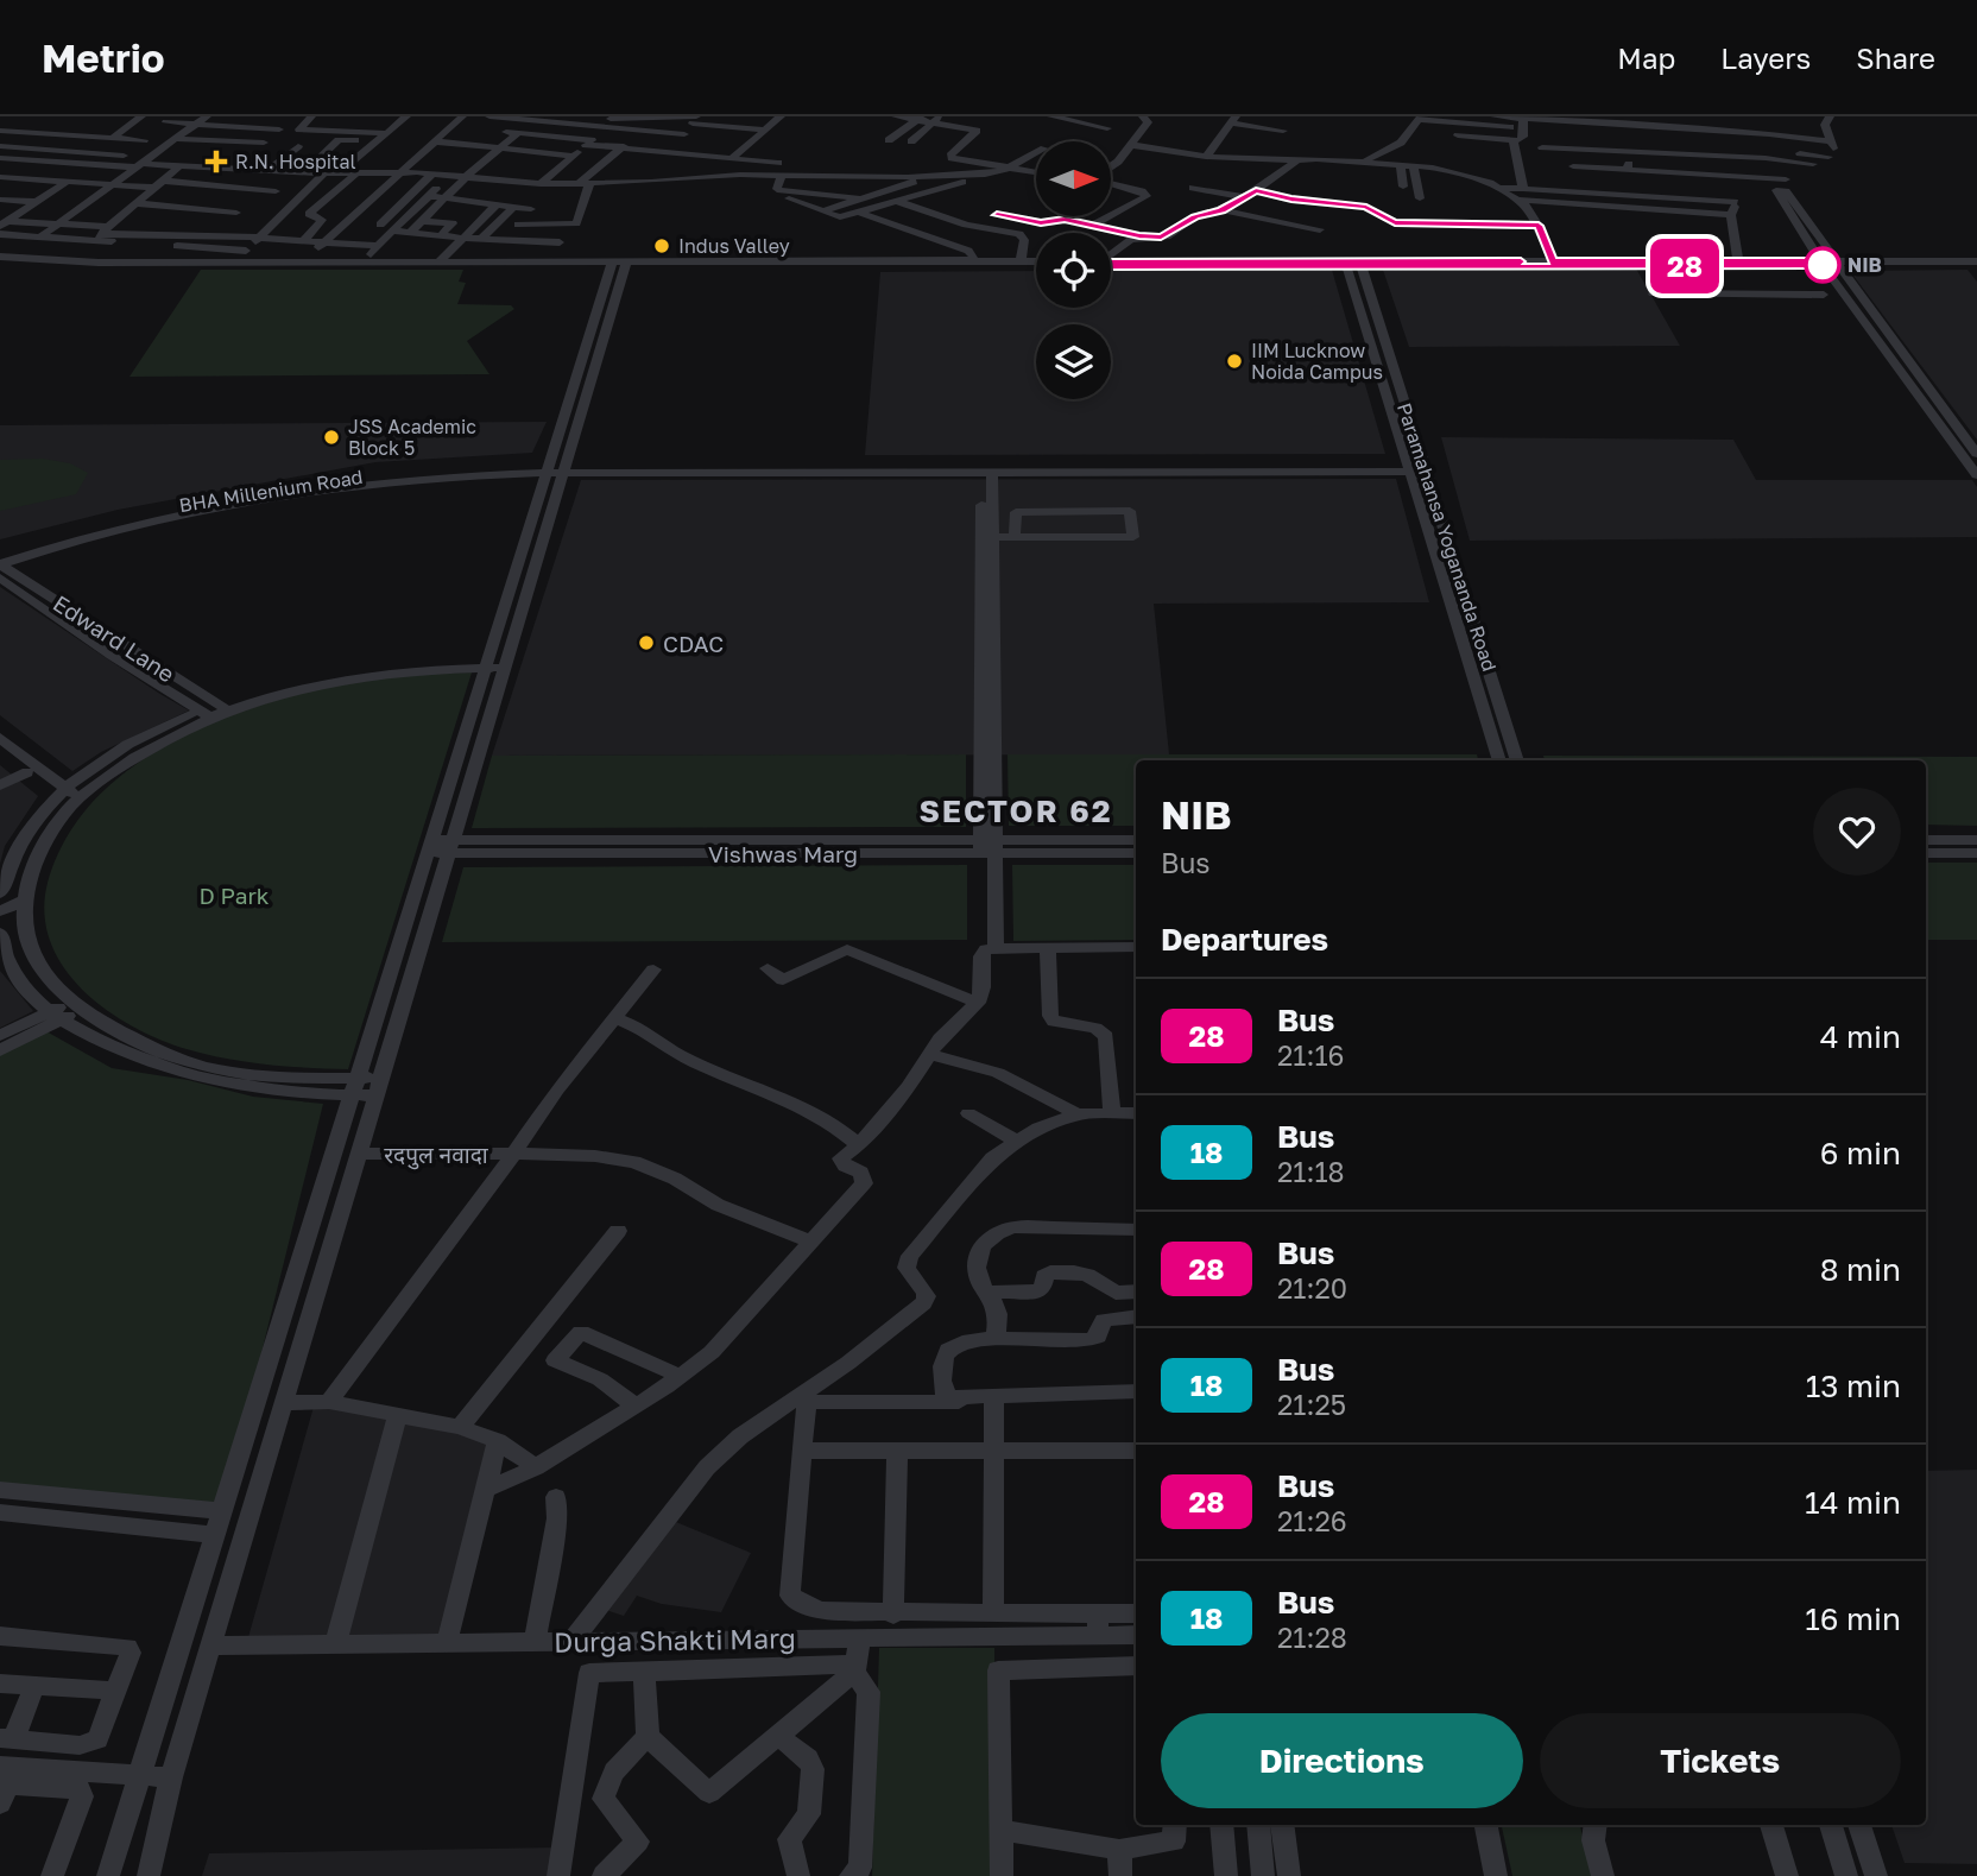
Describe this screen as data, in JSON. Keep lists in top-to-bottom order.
{
  "streets": {
    "street": [
      "BHA Millenium Road",
      "Paramahansa Yogananda Road",
      "Edward Lane",
      "Vishwas Marg",
      "रदपुल नवादा",
      "Durga Shakti Marg"
    ]
  },
  "crossings": [
    ["BHA Millenium Road", "Edward Lane"]
  ],
  "districts": ["SECTOR 62"],
  "parks": ["D Park"],
  "places": {
    "health": ["R.N. Hospital"],
    "other": [
      "Indus Valley",
      "NIB",
      "IIM Lucknow Noida Campus",
      "JSS Academic Block 5",
      "CDAC"
    ]
  },
  "lines": ["bus line 28"],
  "north": "right",
  "page": {
    "header": "Metrio",
    "nav": ["Map", "Layers", "Share"],
    "on_map": "28",
    "heading": [
      ["NIB", "Bus"],
      "Departures"
    ],
    "list": [
      {
        "mark": "28",
        "name": "Bus",
        "note": "21:16",
        "value": "4 min"
      },
      {
        "mark": "18",
        "name": "Bus",
        "note": "21:18",
        "value": "6 min"
      },
      {
        "mark": "28",
        "name": "Bus",
        "note": "21:20",
        "value": "8 min"
      },
      {
        "mark": "18",
        "name": "Bus",
        "note": "21:25",
        "value": "13 min"
      },
      {
        "mark": "28",
        "name": "Bus",
        "note": "21:26",
        "value": "14 min"
      },
      {
        "mark": "18",
        "name": "Bus",
        "note": "21:28",
        "value": "16 min"
      }
    ],
    "buttons": ["Directions", "Tickets"]
  }
}
